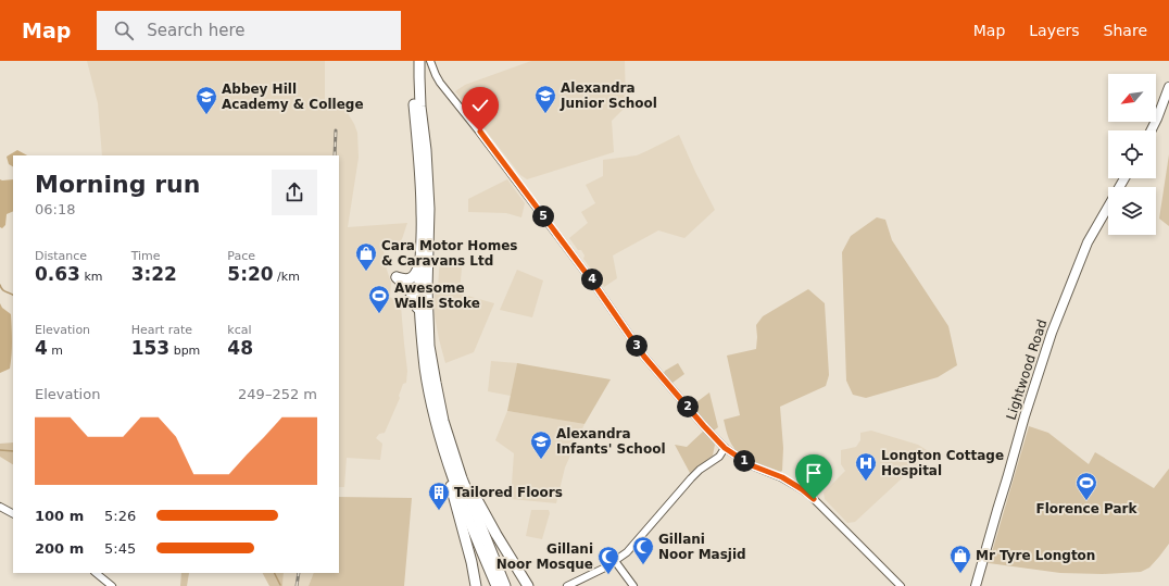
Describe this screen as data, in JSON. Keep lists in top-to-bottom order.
{
  "streets": {
    "main road": ["Lightwood Road"]
  },
  "places": {
    "school or university": ["Alexandra Junior School", "Abbey Hill Academy & College", "Alexandra Infants' School"],
    "shop": ["Cara Motor Homes & Caravans Ltd", "Mr Tyre Longton"],
    "sports": ["Awesome Walls Stoke", "Florence Park"],
    "hospital": ["Longton Cottage Hospital"],
    "building": ["Tailored Floors"],
    "mosque": ["Gillani Noor Masjid", "Gillani Noor Mosque"]
  },
  "north": "bottom left",
  "page": {
    "header": "Map",
    "search": "Search here",
    "nav": ["Map", "Layers", "Share"],
    "heading": ["Morning run", "06:18"],
    "pins": [
      "5",
      "4",
      "3",
      "2",
      "1"
    ],
    "stats": [
      ["Distance", "0.63 km"],
      ["Time", "3:22"],
      ["Pace", "5:20 /km"],
      ["Elevation", "4 m"],
      ["Heart rate", "153 bpm"],
      ["kcal", "48"]
    ],
    "chart": ["Elevation", "249–252 m"],
    "list": [
      {
        "name": "100 m",
        "note": "5:26"
      },
      {
        "name": "200 m",
        "note": "5:45"
      }
    ]
  }
}
